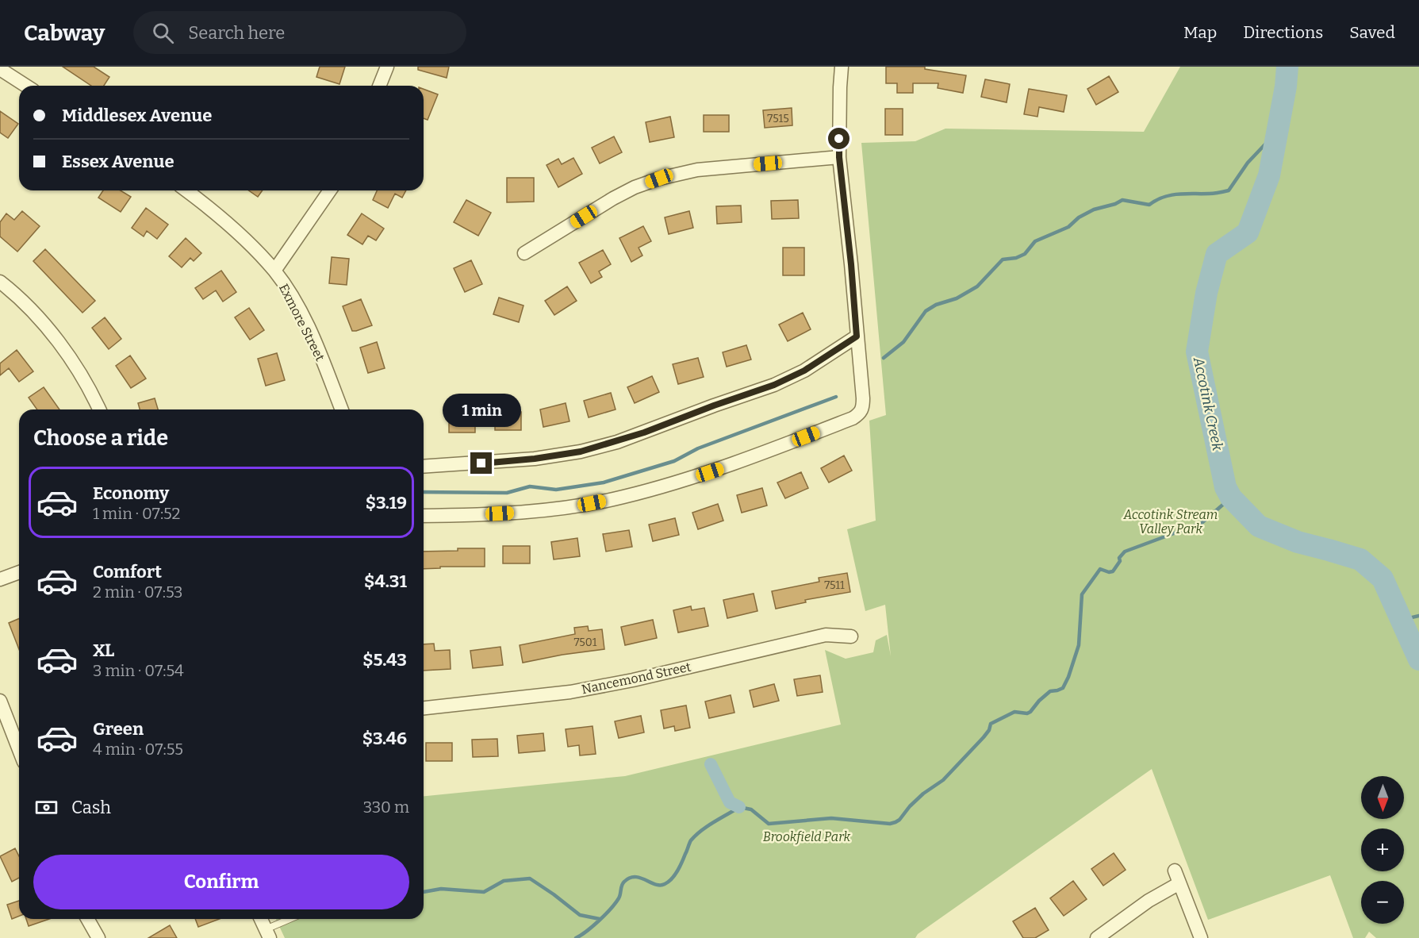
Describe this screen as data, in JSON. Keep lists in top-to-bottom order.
{
  "streets": {
    "street": ["Exmore Street", "Nancemond Street"]
  },
  "water": ["Accotink Creek"],
  "parks": ["Accotink Stream Valley Park", "Brookfield Park"],
  "house_numbers": ["7515", "7511", "7501"],
  "north": "bottom",
  "page": {
    "header": "Cabway",
    "search": "Search here",
    "nav": ["Map", "Directions", "Saved"],
    "banner": ["Middlesex Avenue", "Essex Avenue"],
    "bubble": "1 min",
    "heading": "Choose a ride",
    "list": [
      {
        "name": "Economy",
        "note": "1 min · 07:52",
        "value": "$3.19"
      },
      {
        "name": "Comfort",
        "note": "2 min · 07:53",
        "value": "$4.31"
      },
      {
        "name": "XL",
        "note": "3 min · 07:54",
        "value": "$5.43"
      },
      {
        "name": "Green",
        "note": "4 min · 07:55",
        "value": "$3.46"
      }
    ],
    "map_buttons": ["+", "−"],
    "pay": ["Cash", "330 m"],
    "buttons": "Confirm"
  }
}
